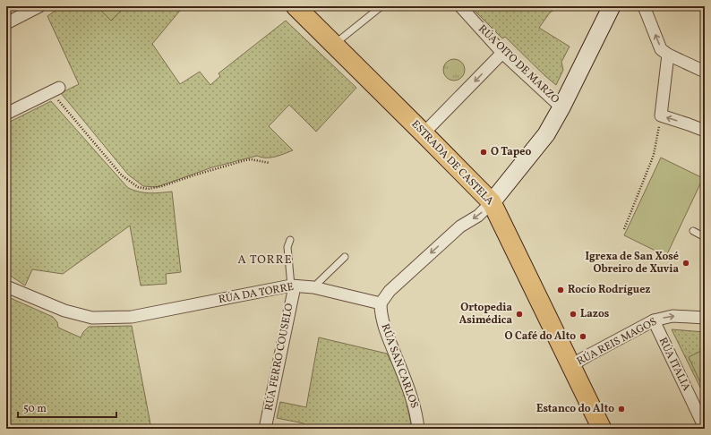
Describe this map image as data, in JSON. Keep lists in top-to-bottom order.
{
  "streets": {
    "main road": ["ESTRADA DE CASTELA"],
    "street": [
      "RÚA OITO DE MARZO",
      "RÚA DA TORRE",
      "RÚA REIS MAGOS",
      "RÚA FERRO COUSELO",
      "RÚA ITALIA",
      "RÚA SAN CARLOS"
    ]
  },
  "crossings": [
    ["ESTRADA DE CASTELA", "RÚA REIS MAGOS"],
    ["RÚA DA TORRE", "RÚA FERRO COUSELO"],
    ["RÚA DA TORRE", "RÚA SAN CARLOS"],
    ["RÚA REIS MAGOS", "RÚA ITALIA"]
  ],
  "one_way": ["RÚA REIS MAGOS"],
  "districts": ["A TORRE"],
  "places": [
    "O Tapeo",
    "Igrexa de San Xosé Obreiro de Xuvia",
    "Rocío Rodríguez",
    "Ortopedia Asimédica",
    "Lazos",
    "O Café do Alto",
    "Estanco do Alto"
  ],
  "scale_bar": "50 m"
}
